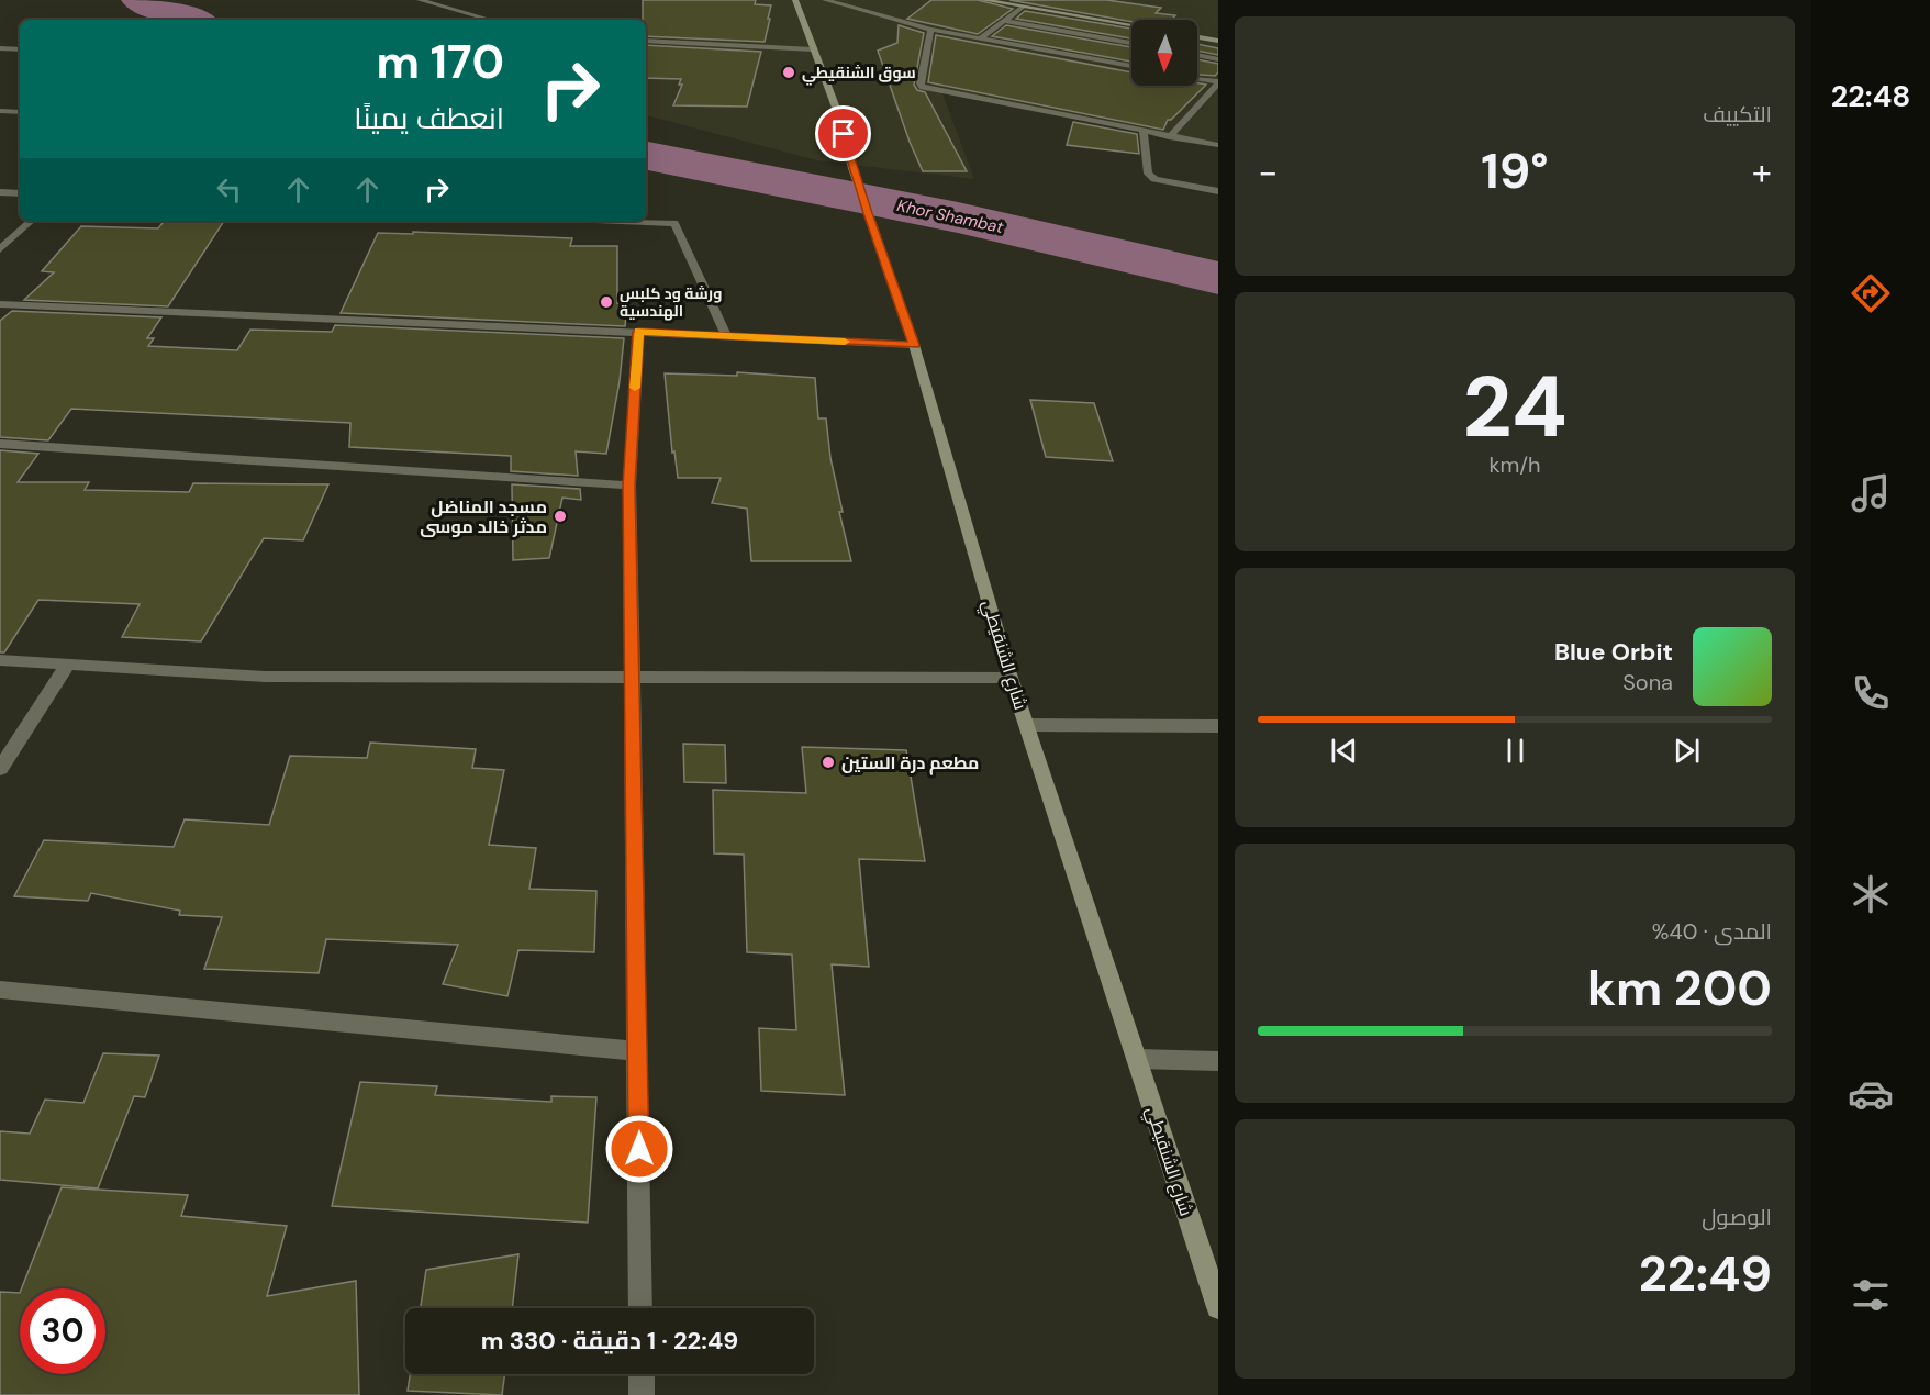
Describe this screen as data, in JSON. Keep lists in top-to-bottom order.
{
  "streets": {
    "street": ["شارع الشنقيطي"]
  },
  "water": ["Khor Shambat"],
  "places": [
    "سوق الشنقيطي",
    "ورشة ود كلبس الهندسية",
    "مسجد المناضل مدثر خالد موسى",
    "مطعم درة الستين"
  ],
  "north": "bottom",
  "page": {
    "tabs": "22:48",
    "tile": [
      "التكييف",
      ["24", "km/h"],
      ["المدى · 40%", "200 km"],
      ["الوصول", "22:49"]
    ],
    "turn": ["170 m", "انعطف يمينًا"],
    "heat": ["−", "19°", "+"],
    "song": ["Blue Orbit", "Sona"],
    "limit": "30",
    "trip": "22:49 · 1 دقيقة · 330 m"
  }
}
